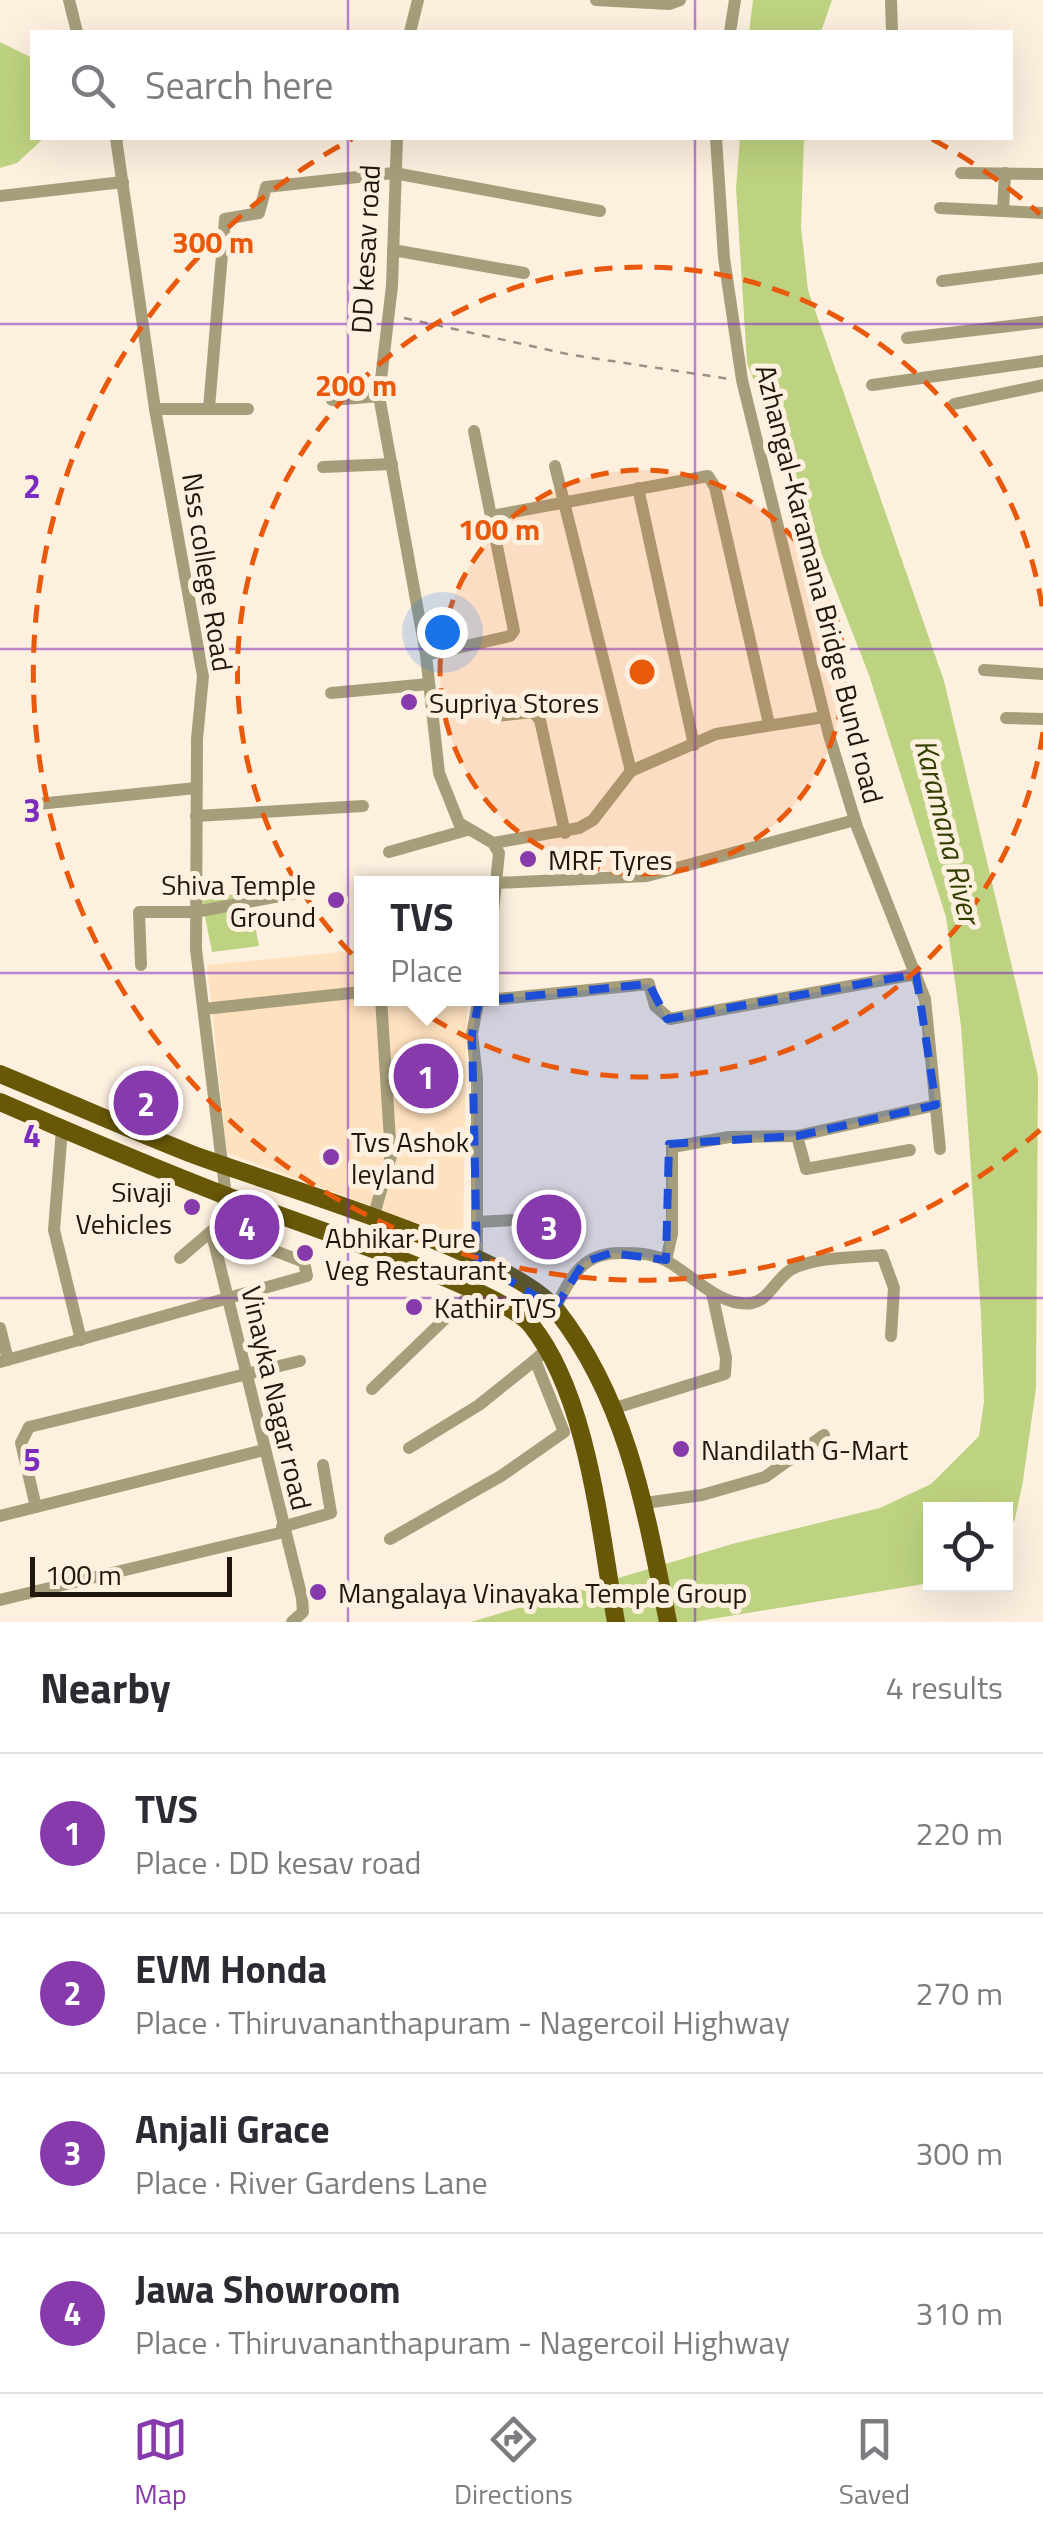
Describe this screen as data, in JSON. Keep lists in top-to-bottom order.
{
  "streets": {
    "street": [
      "DD kesav road",
      "Nss college Road",
      "Azhangal-Karamana Bridge Bund road",
      "Vinayka Nagar road"
    ]
  },
  "crossings": [
    ["Nss college Road", "Vinayka Nagar road"]
  ],
  "water": ["Karamana River"],
  "places": [
    "Supriya Stores",
    "MRF Tyres",
    "Shiva Temple Ground",
    "Tvs Ashok leyland",
    "Sivaji Vehicles",
    "Abhikar Pure Veg Restaurant",
    "Kathir TVS",
    "Nandilath G-Mart",
    "Mangalaya Vinayaka Temple Group"
  ],
  "scale_bar": "100 m",
  "page": {
    "search": "Search here",
    "popup": ["TVS", "Place"],
    "pins": [
      "1",
      "2",
      "3",
      "4"
    ],
    "scale": "100 m",
    "heading": ["Nearby", "4 results"],
    "list": [
      {
        "mark": "1",
        "name": "TVS",
        "note": "Place · DD kesav road",
        "value": "220 m"
      },
      {
        "mark": "2",
        "name": "EVM Honda",
        "note": "Place · Thiruvananthapuram - Nagercoil Highway",
        "value": "270 m"
      },
      {
        "mark": "3",
        "name": "Anjali Grace",
        "note": "Place · River Gardens Lane",
        "value": "300 m"
      },
      {
        "mark": "4",
        "name": "Jawa Showroom",
        "note": "Place · Thiruvananthapuram - Nagercoil Highway",
        "value": "310 m"
      }
    ],
    "nav": ["Map", "Directions", "Saved"]
  },
  "grid": {
    "rows": [
      "2",
      "3",
      "4",
      "5"
    ]
  },
  "rings": ["300 m", "200 m", "100 m"]
}
